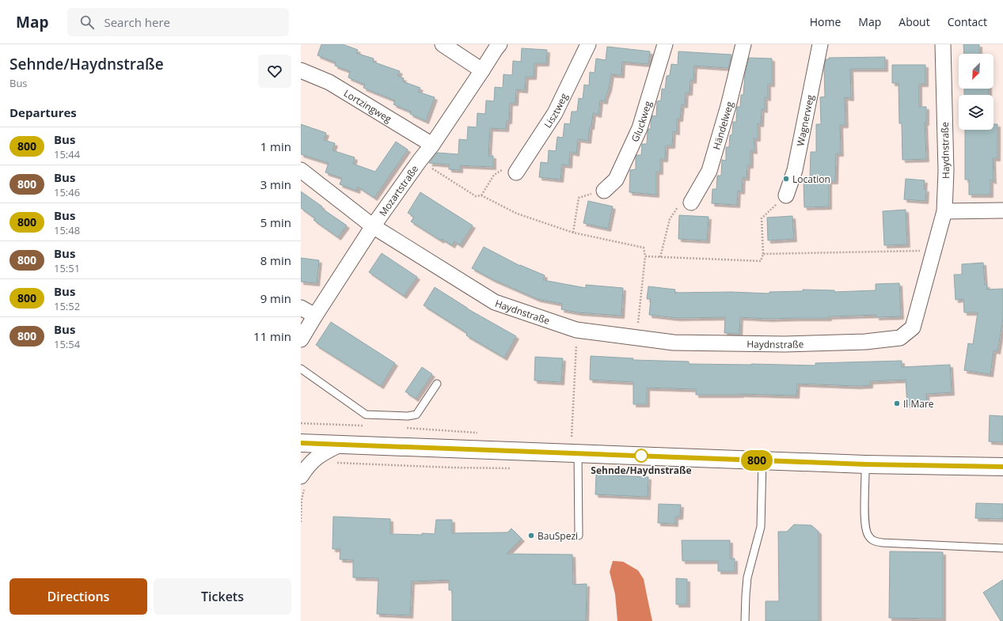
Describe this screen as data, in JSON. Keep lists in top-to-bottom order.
{
  "streets": {
    "street": [
      "Lortzingweg",
      "Lisztweg",
      "Wagnerweg",
      "Gluckweg",
      "Händelweg",
      "Haydnstraße",
      "Mozartstraße"
    ]
  },
  "crossings": [
    ["Lortzingweg", "Mozartstraße"],
    ["Haydnstraße", "Mozartstraße"]
  ],
  "places": [
    "Location",
    "Il Mare",
    "Sehnde/Haydnstraße",
    "BauSpezi"
  ],
  "lines": ["bus line 800"],
  "north": "bottom left",
  "page": {
    "header": "Map",
    "search": "Search here",
    "nav": [
      "Home",
      "Map",
      "About",
      "Contact"
    ],
    "heading": [
      ["Sehnde/Haydnstraße", "Bus"],
      "Departures"
    ],
    "on_map": "800",
    "list": [
      {
        "mark": "800",
        "name": "Bus",
        "note": "15:44",
        "value": "1 min"
      },
      {
        "mark": "800",
        "name": "Bus",
        "note": "15:46",
        "value": "3 min"
      },
      {
        "mark": "800",
        "name": "Bus",
        "note": "15:48",
        "value": "5 min"
      },
      {
        "mark": "800",
        "name": "Bus",
        "note": "15:51",
        "value": "8 min"
      },
      {
        "mark": "800",
        "name": "Bus",
        "note": "15:52",
        "value": "9 min"
      },
      {
        "mark": "800",
        "name": "Bus",
        "note": "15:54",
        "value": "11 min"
      }
    ],
    "buttons": ["Directions", "Tickets"]
  }
}
